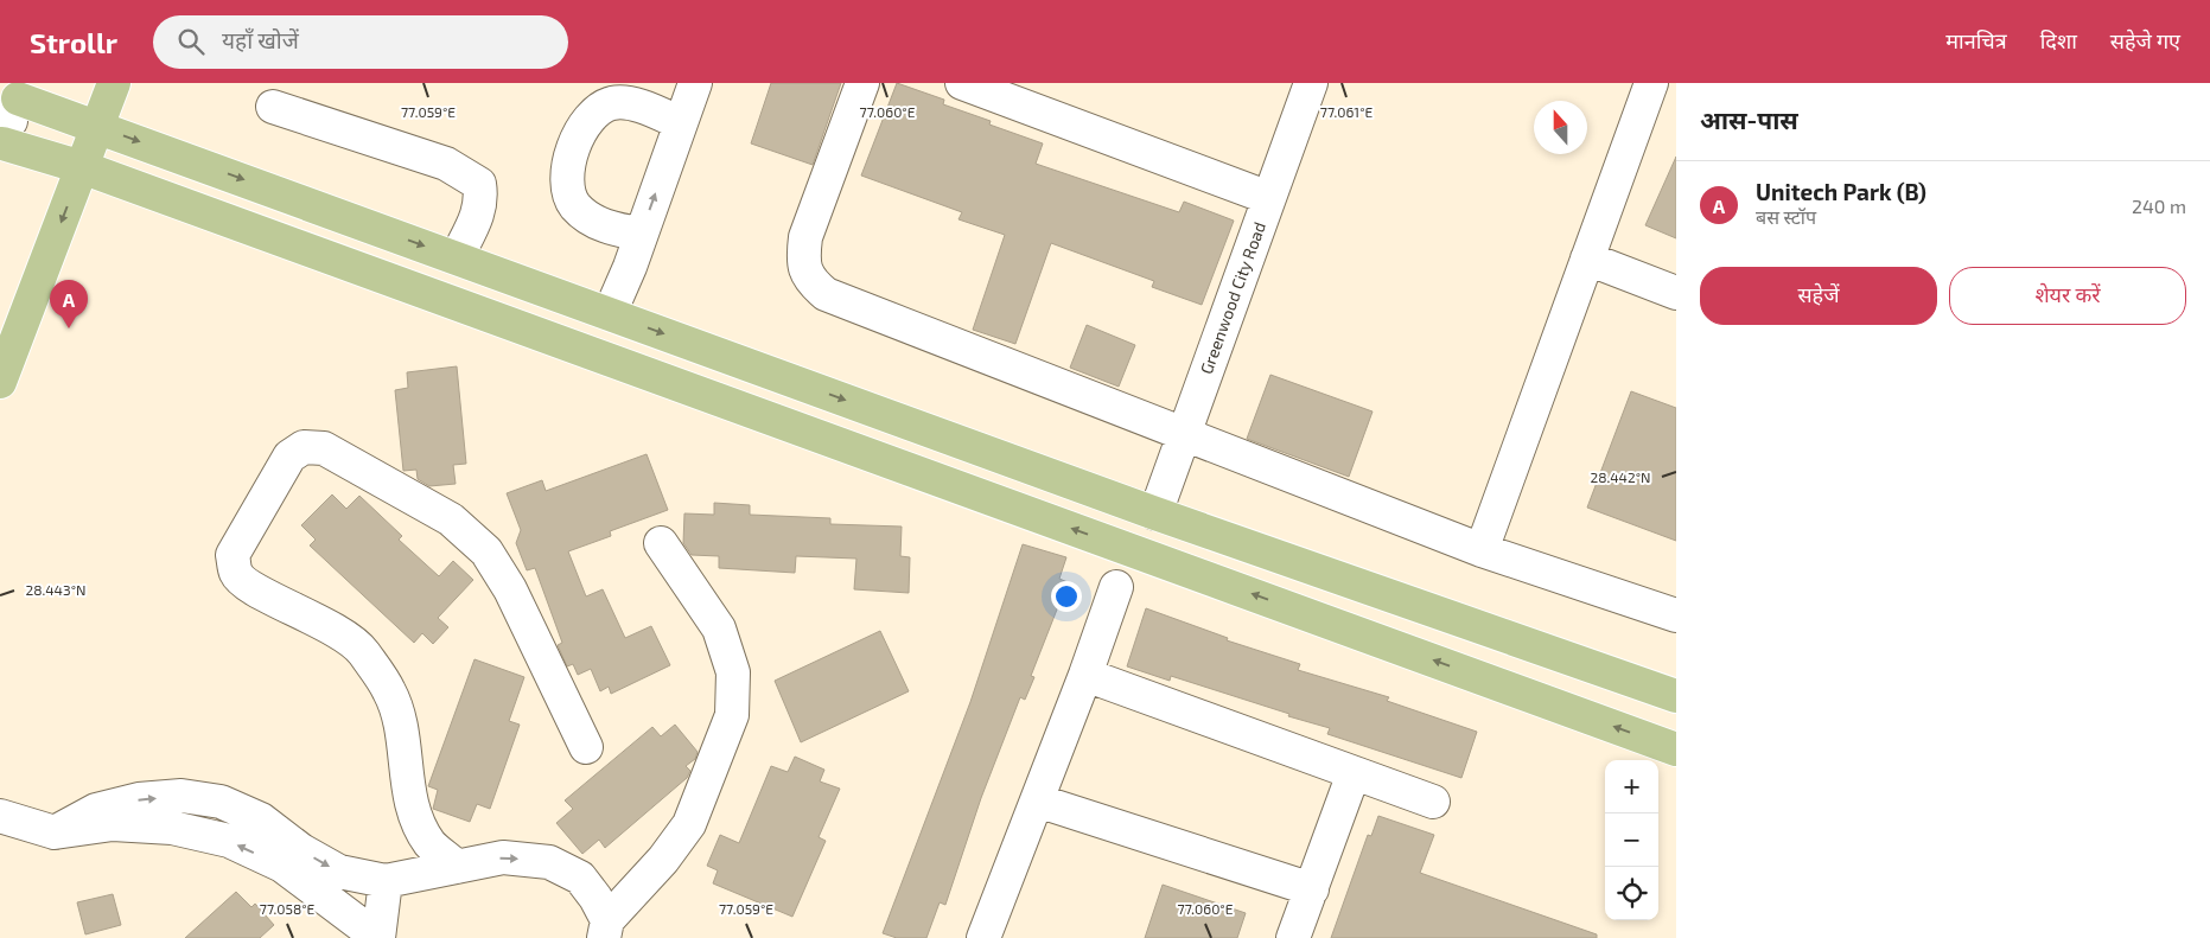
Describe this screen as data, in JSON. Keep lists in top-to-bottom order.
{
  "streets": {
    "street": ["Greenwood City Road"]
  },
  "north": "top",
  "page": {
    "header": "Strollr",
    "search": "यहाँ खोजें",
    "nav": ["मानचित्र", "दिशा", "सहेजे गए"],
    "heading": "आस-पास",
    "list": [
      {
        "mark": "A",
        "name": "Unitech Park (B)",
        "note": "बस स्टॉप",
        "value": "240 m"
      }
    ],
    "buttons": ["सहेजें", "शेयर करें"],
    "pins": "A",
    "map_buttons": ["+", "−"]
  },
  "coordinates": [
    "77.059°E",
    "77.060°E",
    "77.061°E",
    "28.442°N",
    "28.443°N",
    "77.058°E"
  ]
}
